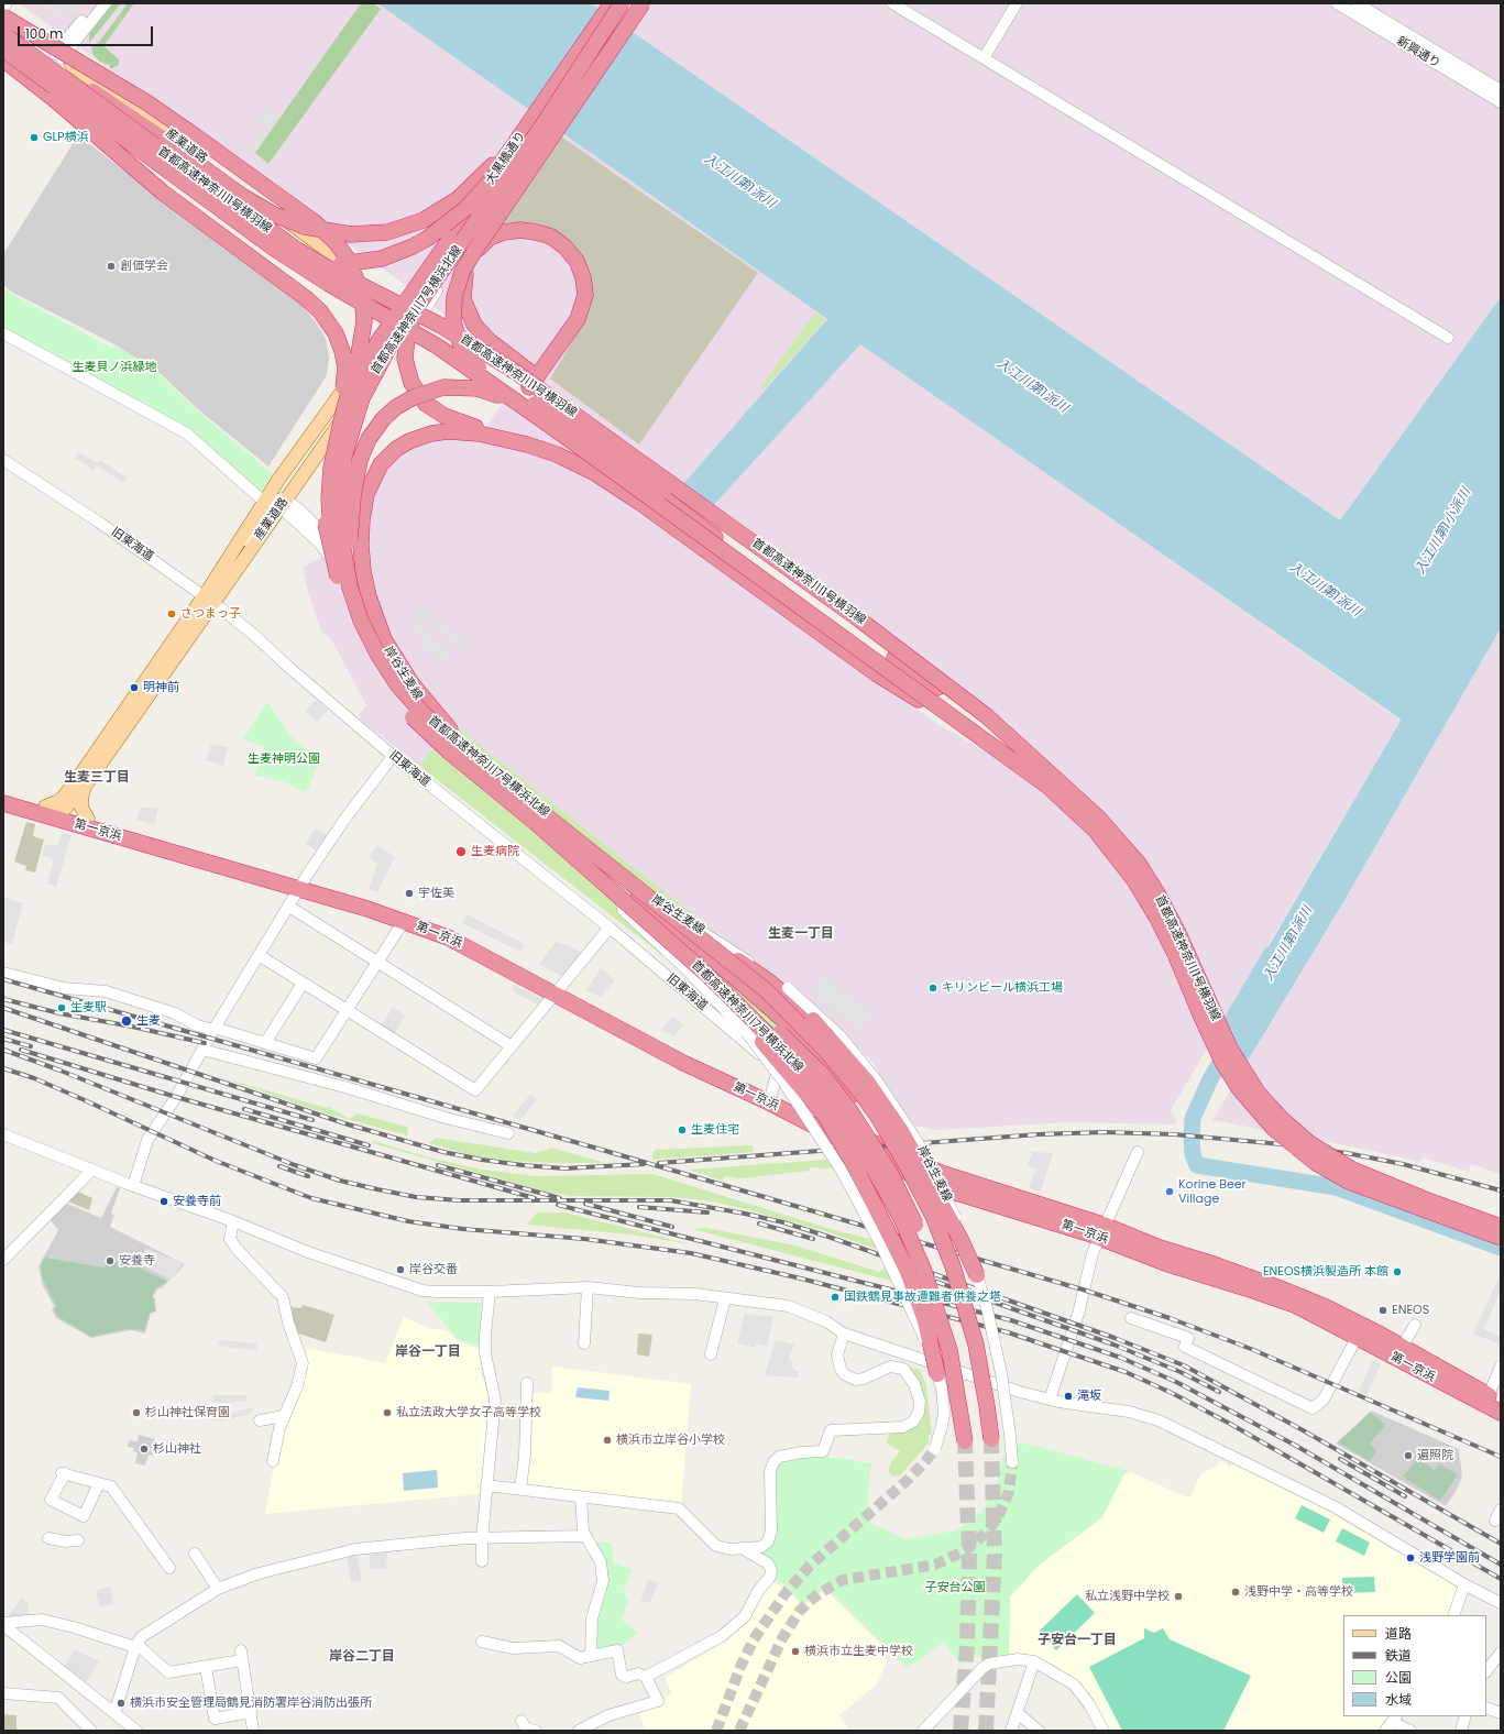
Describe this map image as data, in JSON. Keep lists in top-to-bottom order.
{
  "streets": {
    "highway": ["首都高速神奈川1号横羽線", "首都高速神奈川7号横浜北線", "第一京浜"],
    "main road": ["産業道路"],
    "street": [
      "新興通り",
      "大黒橋通り",
      "旧東海道",
      "岸谷生麦線"
    ]
  },
  "crossings": [
    ["産業道路", "大黒橋通り"],
    ["産業道路", "旧東海道"],
    ["産業道路", "岸谷生麦線"],
    ["産業道路", "第一京浜"],
    ["大黒橋通り", "首都高速神奈川7号横浜北線"],
    ["首都高速神奈川7号横浜北線", "岸谷生麦線"],
    ["旧東海道", "第一京浜"]
  ],
  "districts": [
    "生麦三丁目",
    "生麦一丁目",
    "岸谷一丁目",
    "子安台一丁目",
    "岸谷二丁目"
  ],
  "water": ["入江川第1派川", "入江川第1小派川"],
  "parks": ["生麦貝ノ浜緑地", "生麦神明公園", "子安台公園"],
  "places": [
    "GLP横浜",
    "創価学会",
    "さつまっ子",
    "明神前",
    "生麦病院",
    "宇佐美",
    "キリンビール横浜工場",
    "生麦駅",
    "生麦",
    "生麦住宅",
    "Korine Beer Village",
    "安養寺前",
    "安養寺",
    "岸谷交番",
    "ENEOS横浜製造所 本館",
    "国鉄鶴見事故遭難者供養之塔",
    "ENEOS",
    "滝坂",
    "杉山神社保育園",
    "私立法政大学女子高等学校",
    "横浜市立岸谷小学校",
    "杉山神社",
    "遍照院",
    "浅野学園前",
    "浅野中学・高等学校",
    "私立浅野中学校",
    "横浜市立生麦中学校",
    "横浜市安全管理局鶴見消防署岸谷消防出張所"
  ],
  "legend": [
    "道路",
    "鉄道",
    "公園",
    "水域"
  ],
  "scale_bar": "100 m"
}
